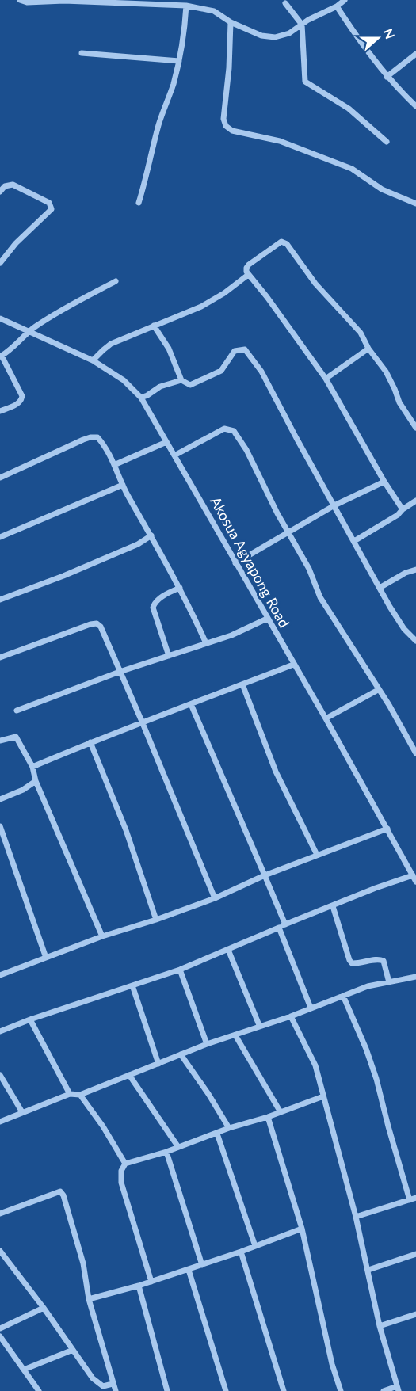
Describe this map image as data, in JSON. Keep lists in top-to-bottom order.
{
  "streets": {
    "street": ["Akosua Agyapong Road"]
  },
  "north": "right"
}
